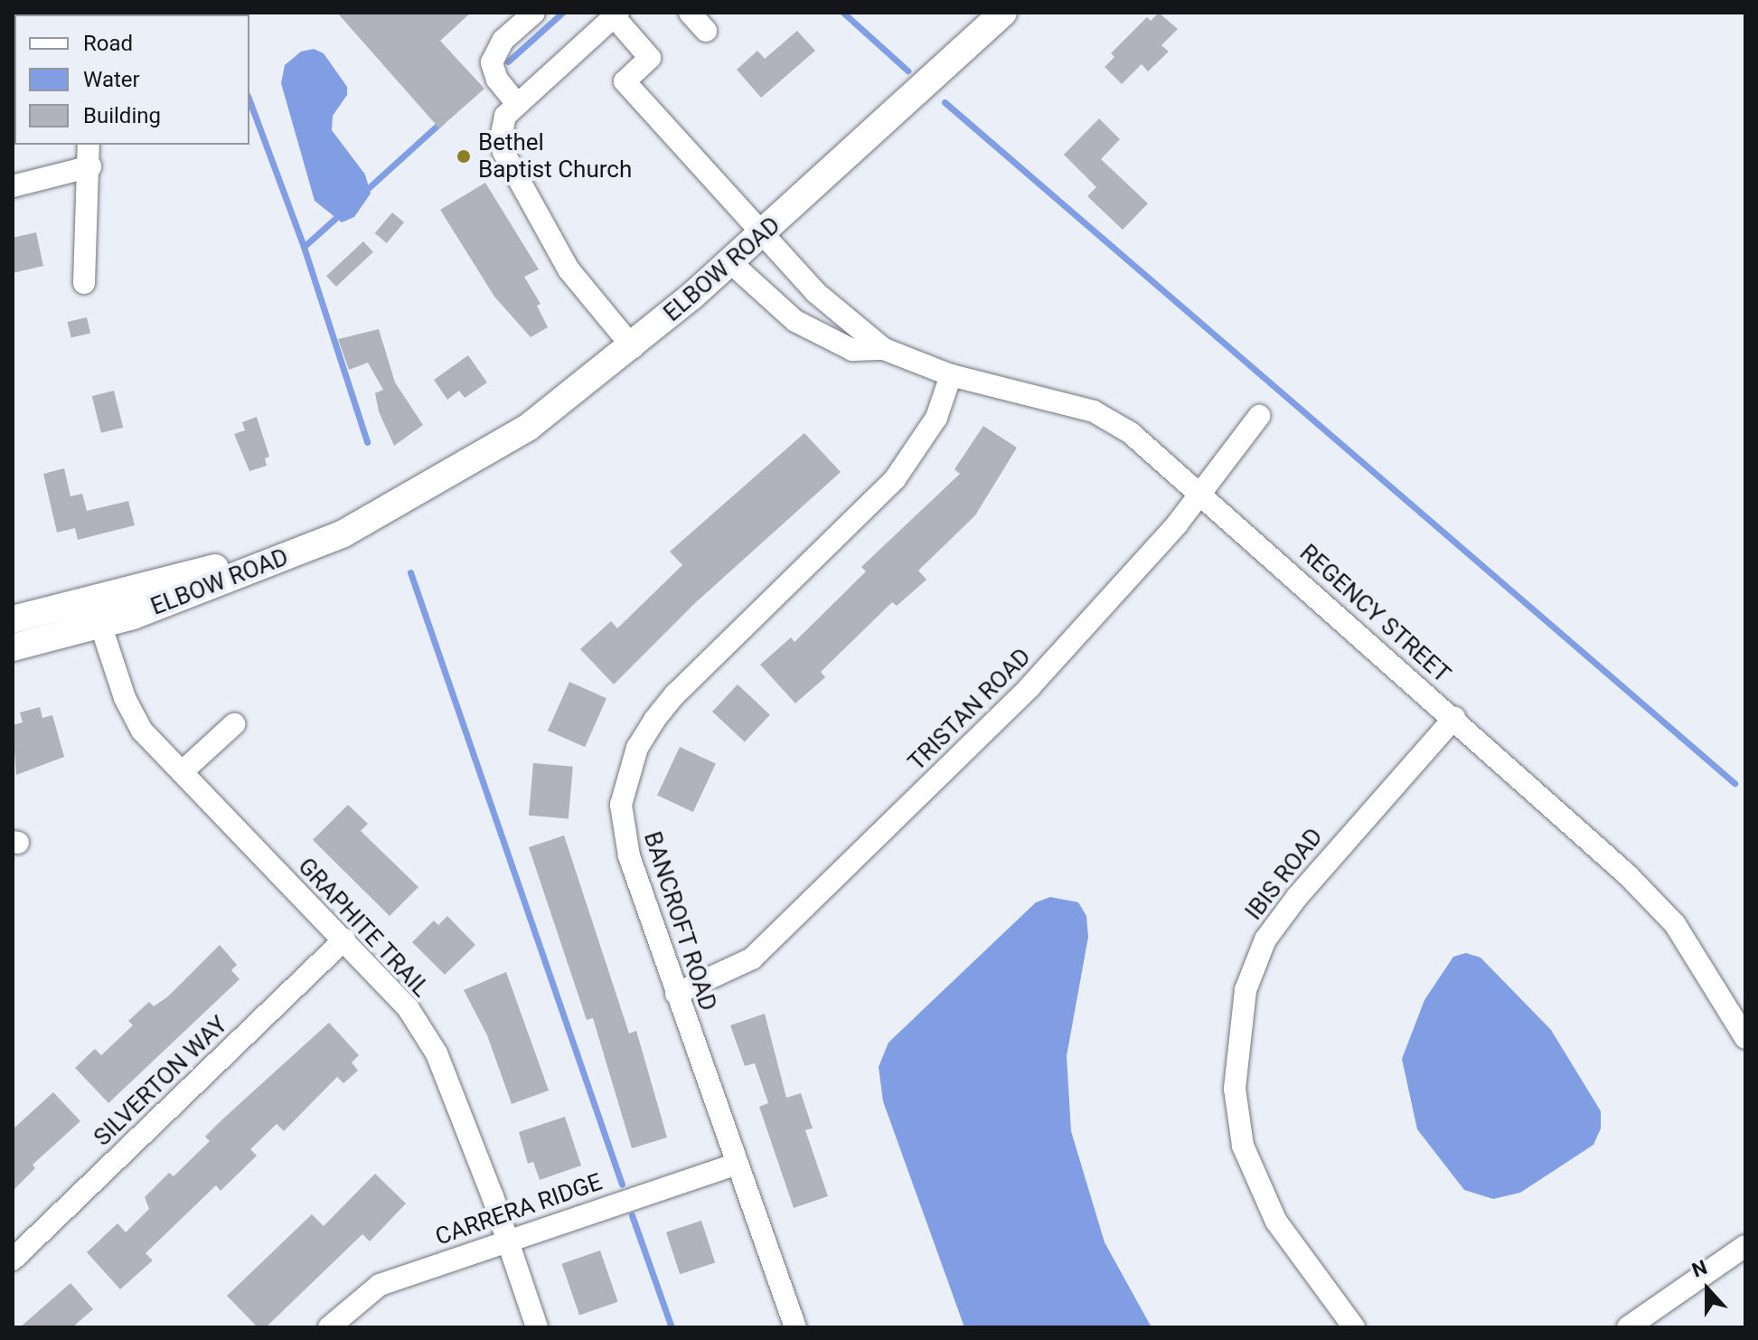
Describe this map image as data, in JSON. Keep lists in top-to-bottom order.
{
  "streets": {
    "main road": ["ELBOW ROAD"],
    "street": [
      "REGENCY STREET",
      "TRISTAN ROAD",
      "IBIS ROAD",
      "BANCROFT ROAD",
      "GRAPHITE TRAIL",
      "SILVERTON WAY",
      "CARRERA RIDGE"
    ]
  },
  "crossings": [
    ["ELBOW ROAD", "REGENCY STREET"],
    ["ELBOW ROAD", "GRAPHITE TRAIL"],
    ["REGENCY STREET", "TRISTAN ROAD"],
    ["REGENCY STREET", "IBIS ROAD"],
    ["REGENCY STREET", "BANCROFT ROAD"],
    ["TRISTAN ROAD", "BANCROFT ROAD"],
    ["BANCROFT ROAD", "CARRERA RIDGE"],
    ["GRAPHITE TRAIL", "SILVERTON WAY"],
    ["GRAPHITE TRAIL", "CARRERA RIDGE"]
  ],
  "places": ["Bethel Baptist Church"],
  "legend": ["Road", "Water", "Building"],
  "north": "top"
}
